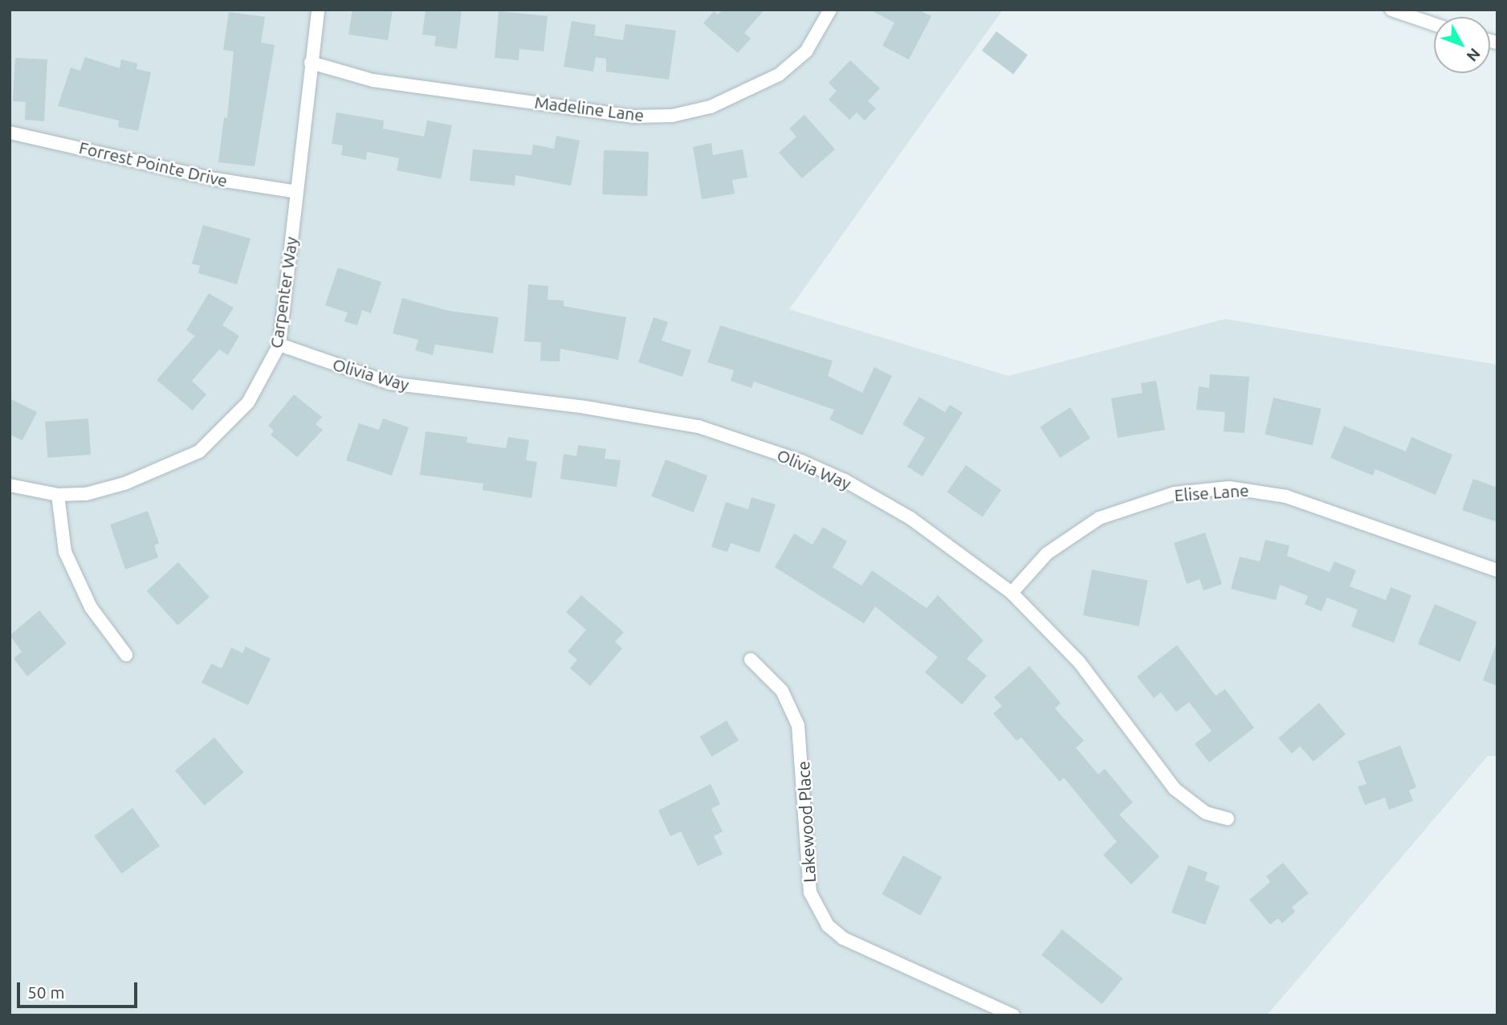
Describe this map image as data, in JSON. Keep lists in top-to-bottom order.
{
  "streets": {
    "street": [
      "Madeline Lane",
      "Forrest Pointe Drive",
      "Carpenter Way",
      "Olivia Way",
      "Elise Lane",
      "Lakewood Place"
    ]
  },
  "crossings": [
    ["Madeline Lane", "Carpenter Way"],
    ["Forrest Pointe Drive", "Carpenter Way"],
    ["Carpenter Way", "Olivia Way"],
    ["Olivia Way", "Elise Lane"]
  ],
  "scale_bar": "50 m",
  "north": "bottom right"
}
